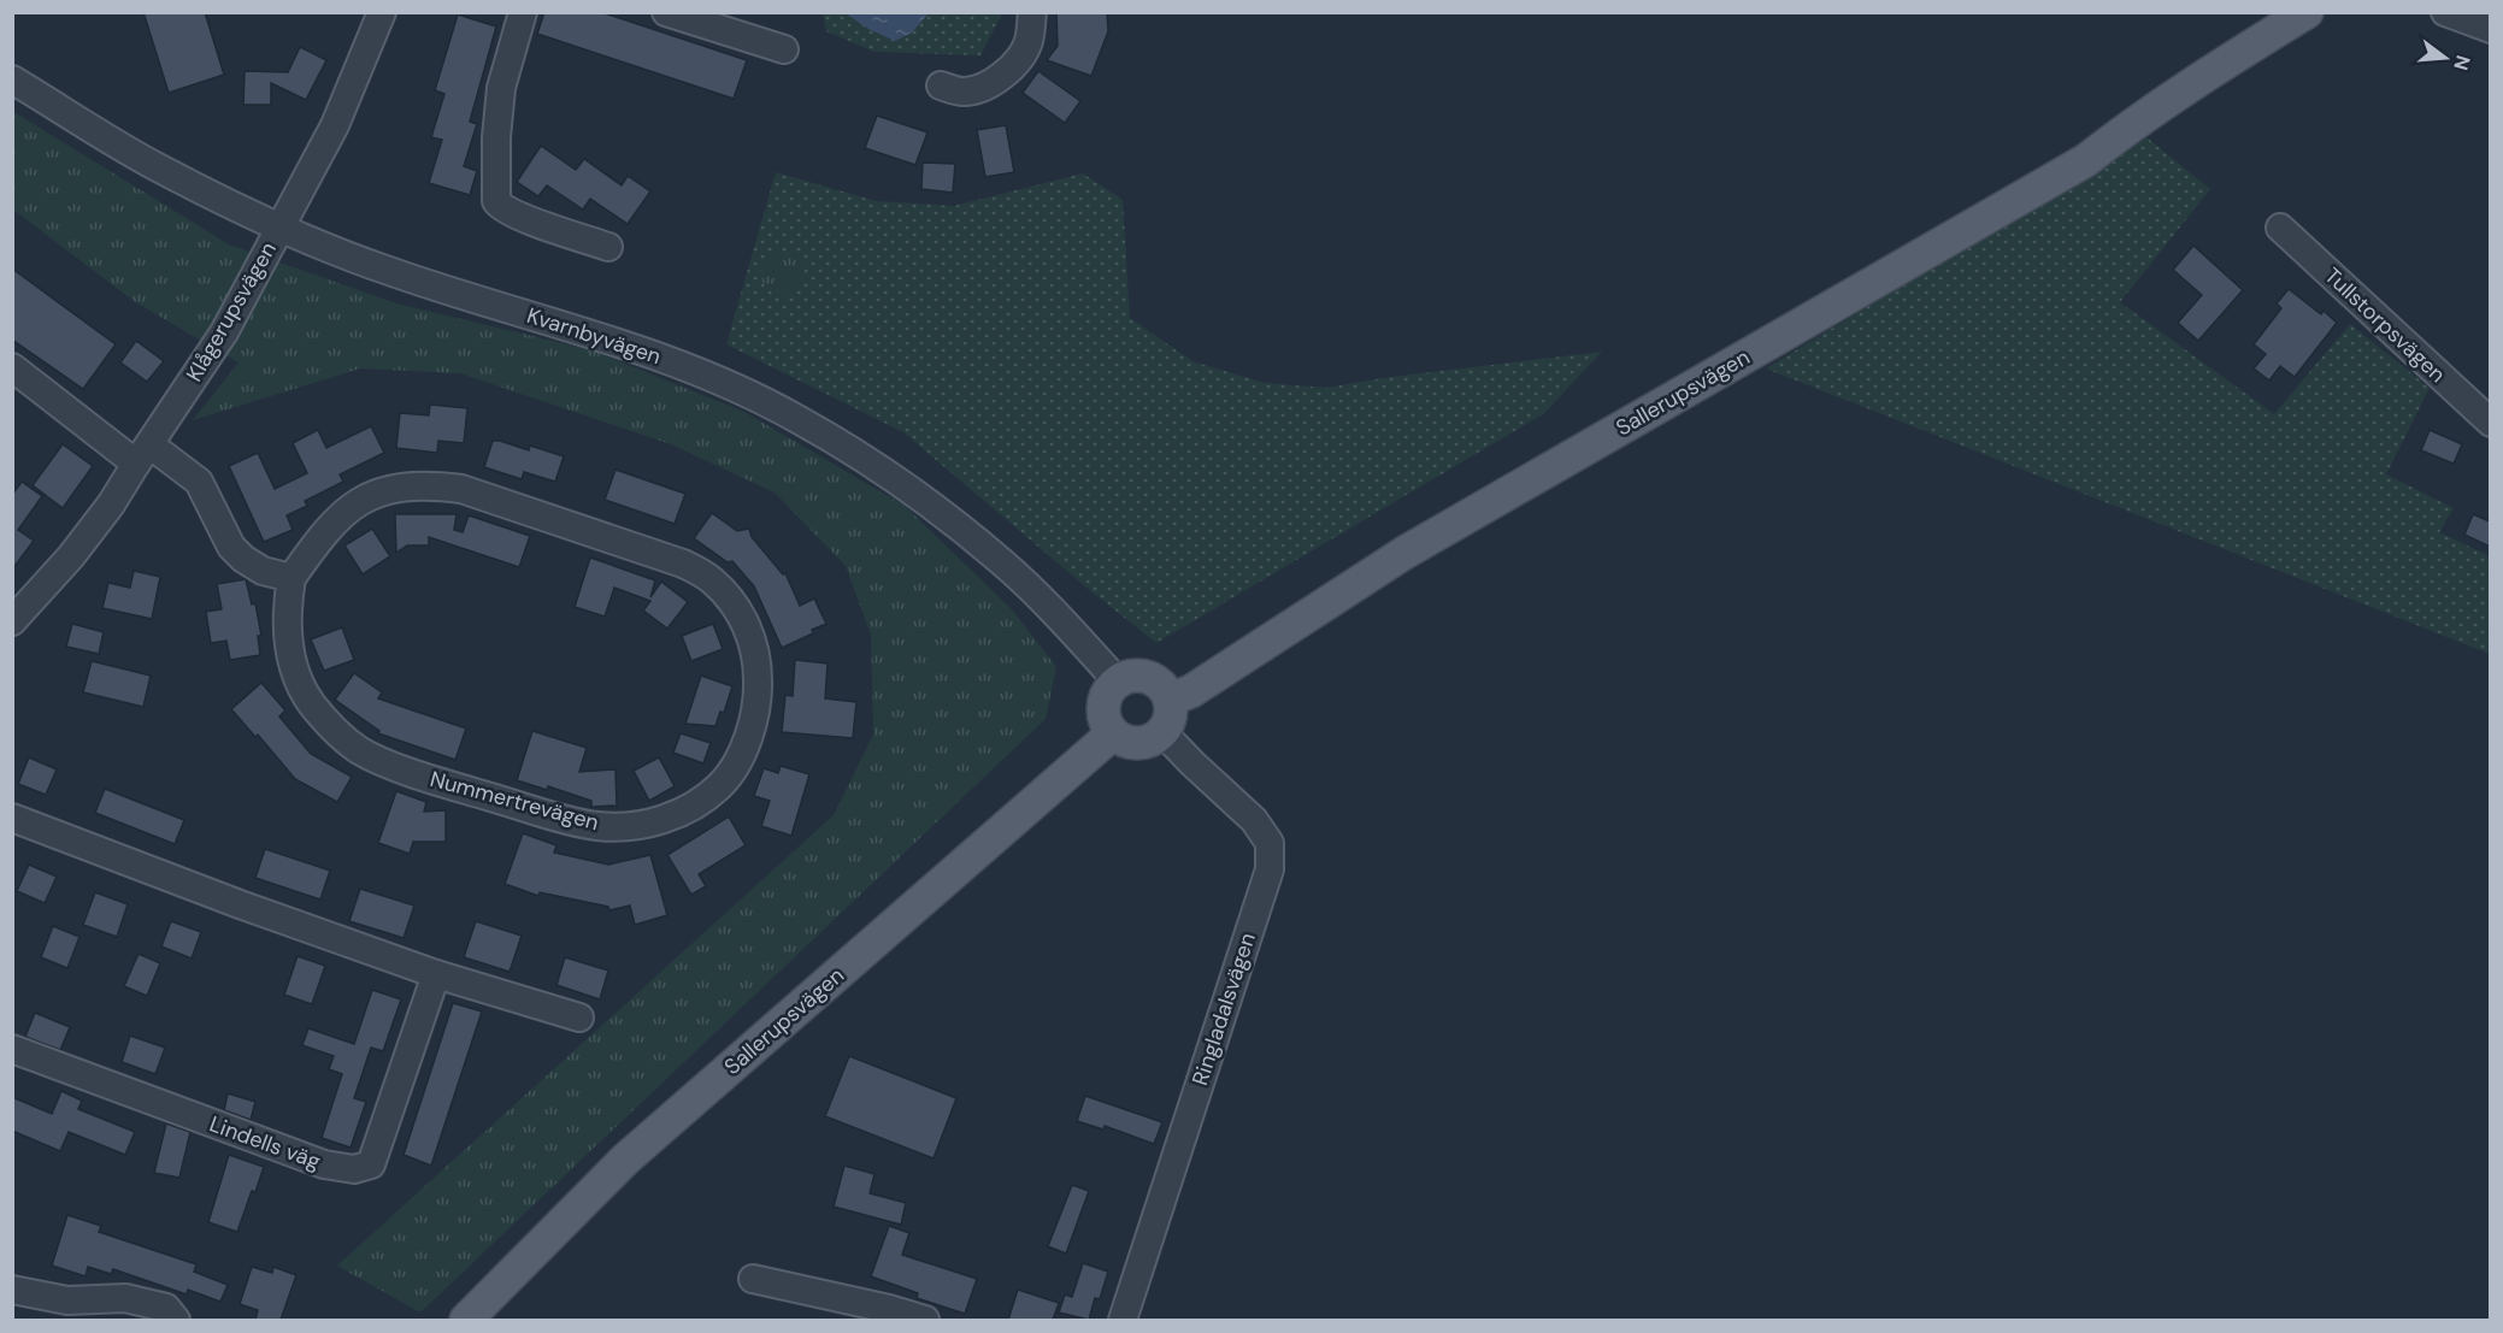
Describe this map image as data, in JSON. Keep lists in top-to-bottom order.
{
  "streets": {
    "main road": ["Sallerupsvägen"],
    "street": [
      "Klågerupsvägen",
      "Tullstorpsvägen",
      "Kvarnbyvägen",
      "Nummertrevägen",
      "Ringladalsvägen",
      "Lindells väg"
    ]
  },
  "crossings": [
    ["Klågerupsvägen", "Kvarnbyvägen"],
    ["Kvarnbyvägen", "Sallerupsvägen"],
    ["Kvarnbyvägen", "Ringladalsvägen"],
    ["Sallerupsvägen", "Ringladalsvägen"]
  ],
  "north": "right"
}
